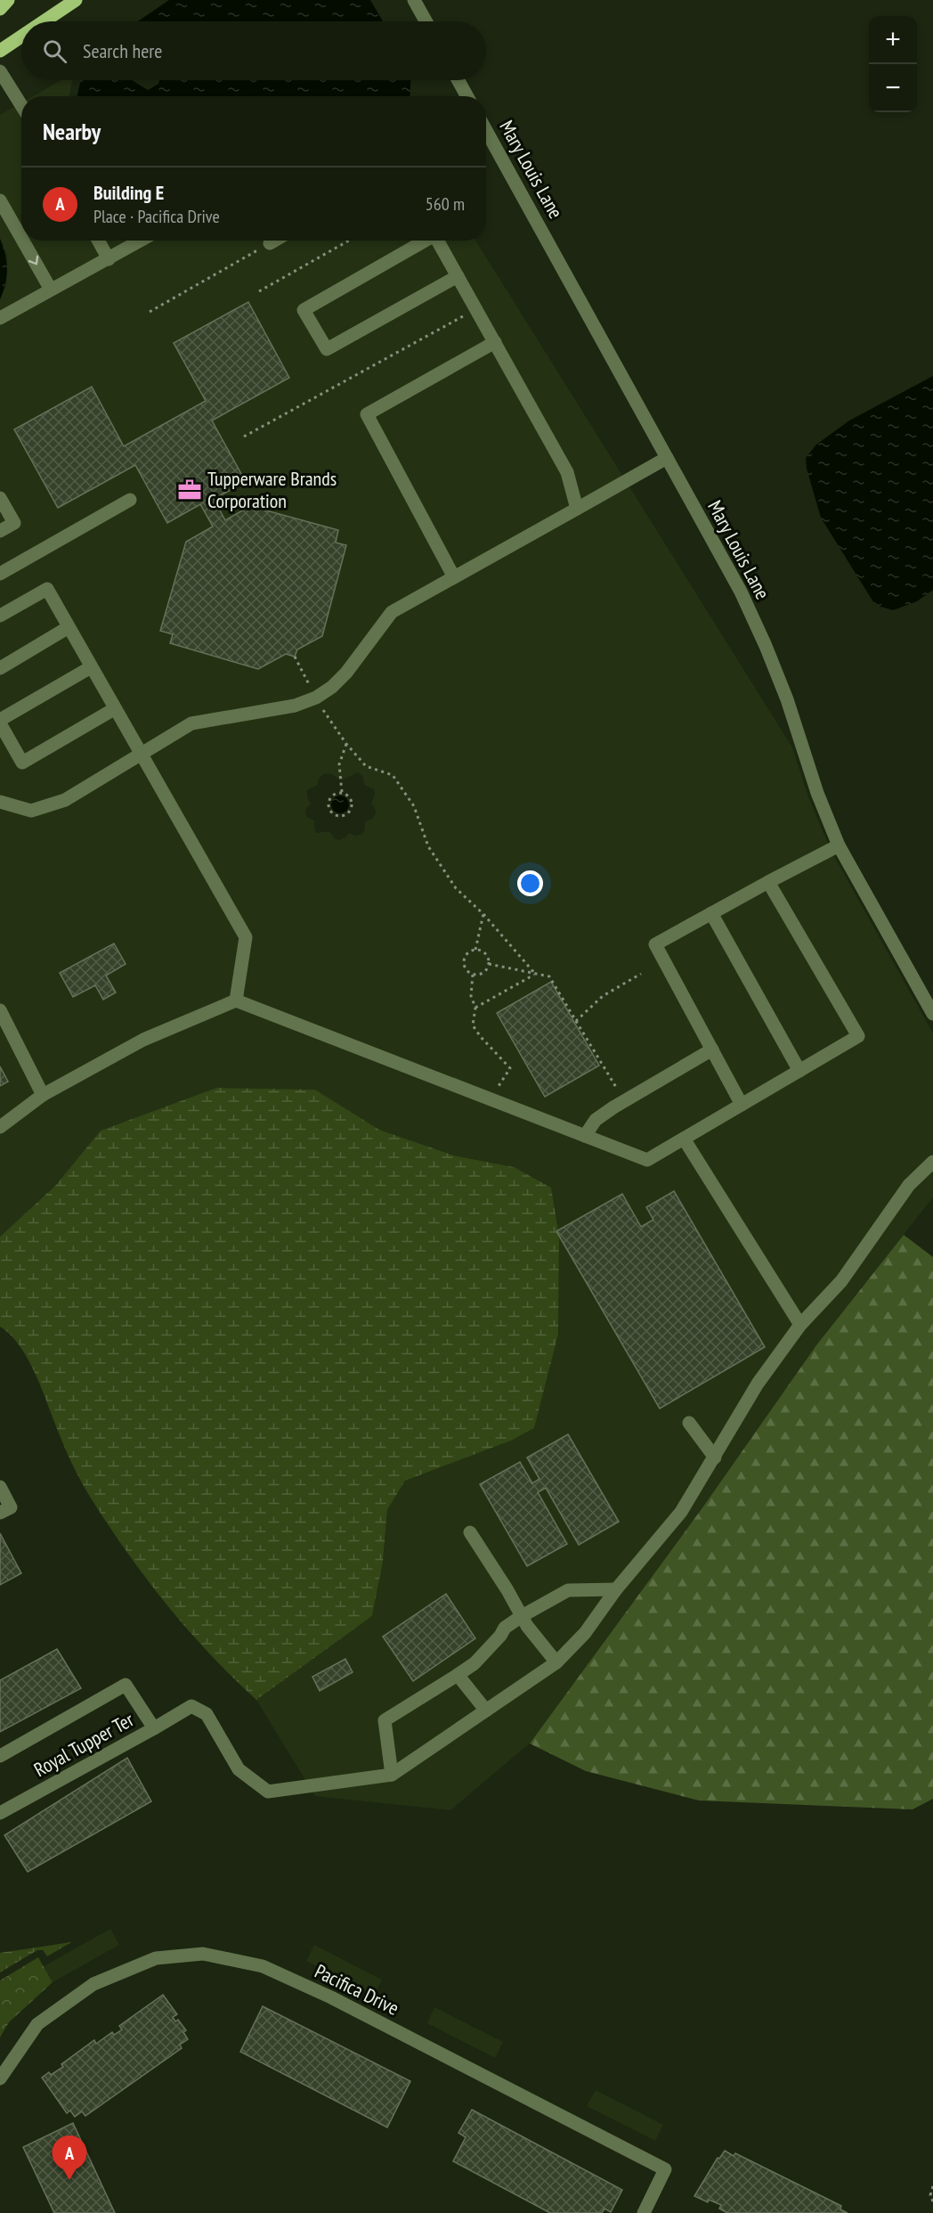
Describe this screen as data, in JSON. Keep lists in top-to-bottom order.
{
  "streets": {
    "street": ["Mary Louis Lane", "Royal Tupper Ter", "Pacifica Drive"]
  },
  "places": {
    "office": ["Tupperware Brands Corporation"]
  },
  "page": {
    "map_buttons": ["+", "−"],
    "search": "Search here",
    "heading": "Nearby",
    "list": [
      {
        "mark": "A",
        "name": "Building E",
        "note": "Place · Pacifica Drive",
        "value": "560 m"
      }
    ],
    "pins": "A"
  }
}
